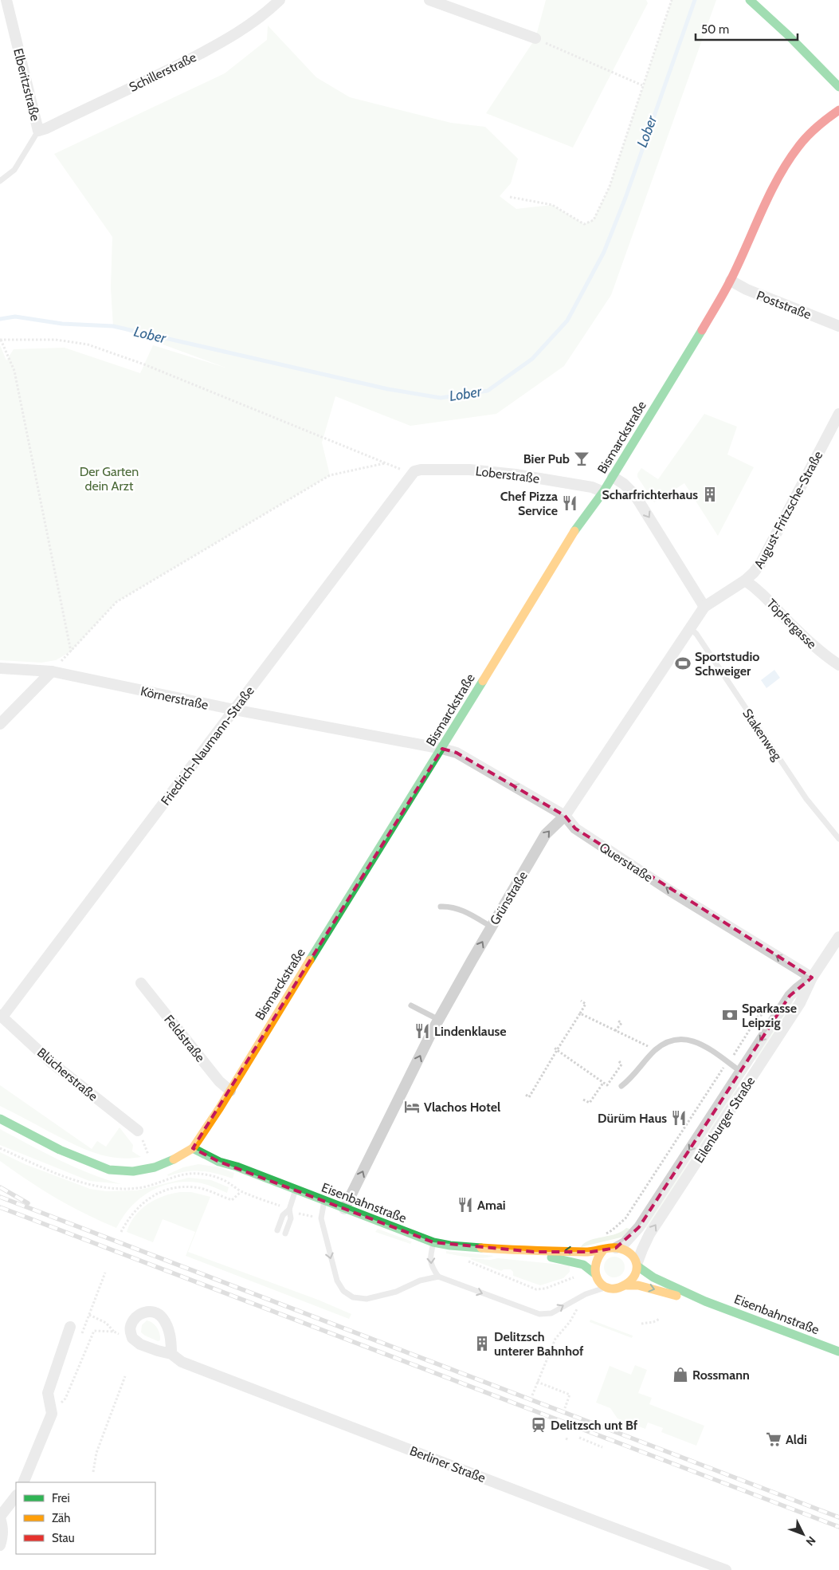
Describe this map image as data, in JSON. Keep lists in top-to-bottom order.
{
  "streets": {
    "street": [
      "Schillerstraße",
      "Elberitzstraße",
      "Poststraße",
      "Bismarckstraße",
      "Loberstraße",
      "August-Fritzsche-Straße",
      "Töpfergasse",
      "Körnerstraße",
      "Friedrich-Naumann-Straße",
      "Querstraße",
      "Grünstraße",
      "Feldstraße",
      "Blücherstraße",
      "Eilenburger Straße",
      "Eisenbahnstraße",
      "Berliner Straße"
    ],
    "lane": ["Stakenweg"]
  },
  "crossings": [
    ["Schillerstraße", "Elberitzstraße"],
    ["Poststraße", "Bismarckstraße"],
    ["Bismarckstraße", "Loberstraße"],
    ["Bismarckstraße", "Körnerstraße"],
    ["Bismarckstraße", "Querstraße"],
    ["Bismarckstraße", "Feldstraße"],
    ["Bismarckstraße", "Eisenbahnstraße"],
    ["Loberstraße", "Friedrich-Naumann-Straße"],
    ["August-Fritzsche-Straße", "Töpfergasse"],
    ["August-Fritzsche-Straße", "Grünstraße"],
    ["Körnerstraße", "Friedrich-Naumann-Straße"],
    ["Körnerstraße", "Querstraße"],
    ["Stakenweg", "Grünstraße"],
    ["Friedrich-Naumann-Straße", "Blücherstraße"],
    ["Querstraße", "Grünstraße"],
    ["Querstraße", "Eilenburger Straße"],
    ["Grünstraße", "Eisenbahnstraße"],
    ["Eilenburger Straße", "Eisenbahnstraße"]
  ],
  "one_way": ["Querstraße", "Grünstraße"],
  "water": ["Lober"],
  "parks": ["Der Garten dein Arzt"],
  "places": {
    "bar": ["Bier Pub"],
    "building": ["Scharfrichterhaus", "Delitzsch unterer Bahnhof"],
    "restaurant": [
      "Chef Pizza Service",
      "Lindenklause",
      "Dürüm Haus",
      "Amai"
    ],
    "sports": ["Sportstudio Schweiger"],
    "bank": ["Sparkasse Leipzig"],
    "hotel": ["Vlachos Hotel"],
    "shop": ["Rossmann"],
    "station": ["Delitzsch unt Bf"],
    "supermarket": ["Aldi"]
  },
  "legend": ["Frei", "Zäh", "Stau"],
  "scale_bar": "50 m",
  "north": "bottom right"
}
